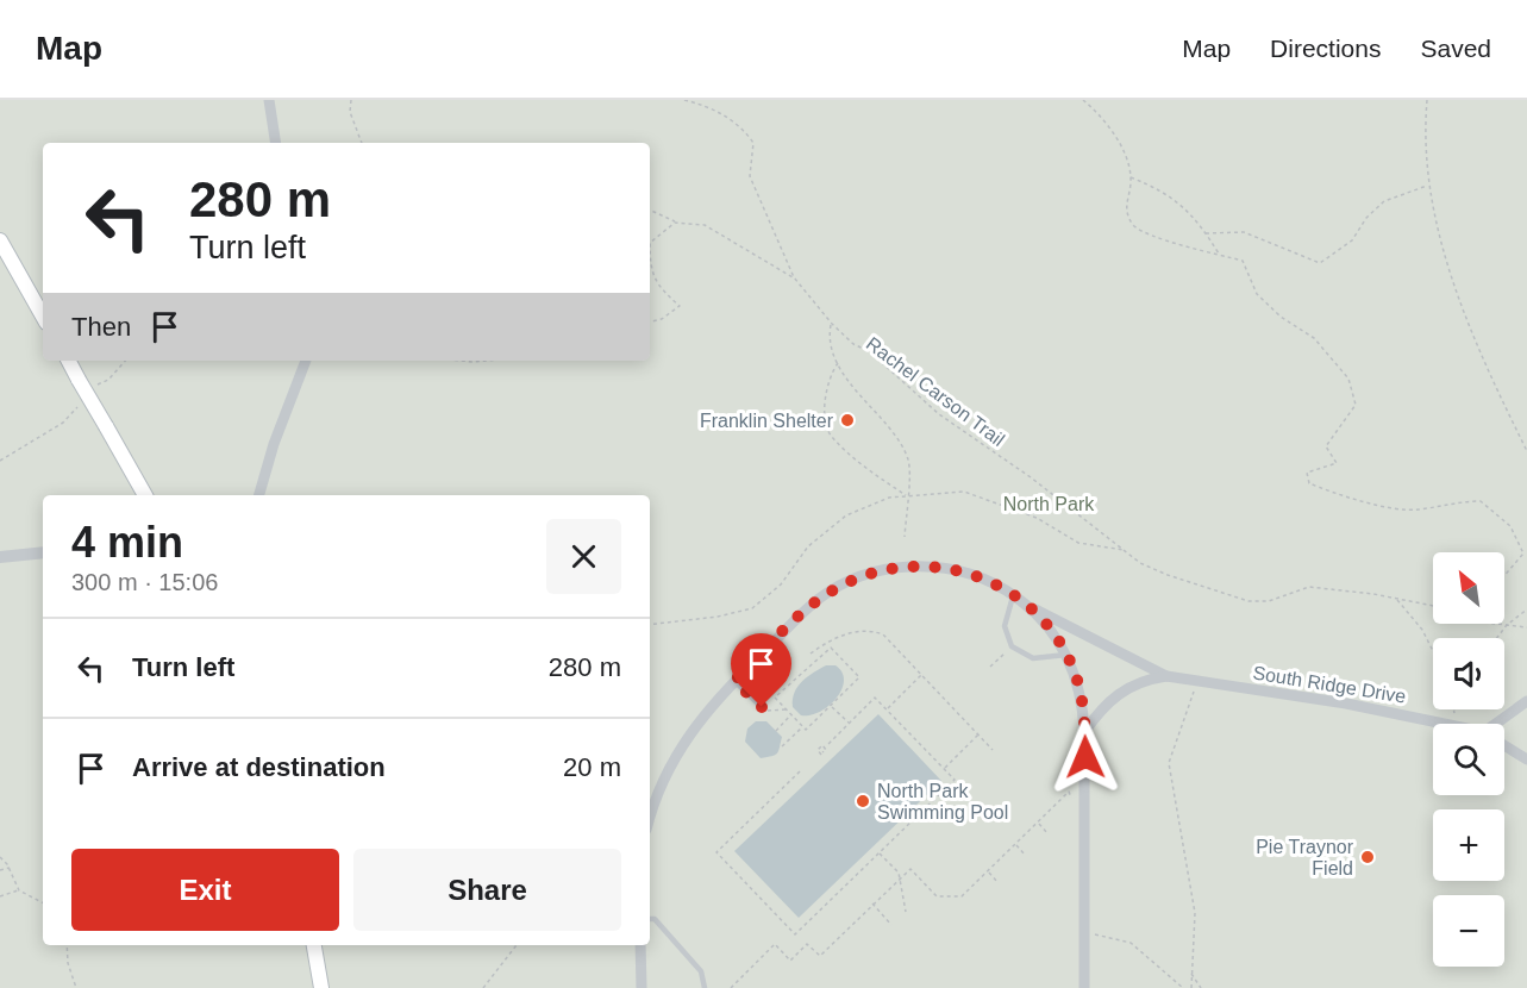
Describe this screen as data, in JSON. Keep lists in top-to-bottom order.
{
  "streets": {
    "street": ["South Ridge Drive"],
    "path": ["Rachel Carson Trail"]
  },
  "parks": ["North Park"],
  "places": ["Franklin Shelter", "North Park Swimming Pool", "Pie Traynor Field"],
  "north": "top left",
  "page": {
    "header": "Map",
    "nav": ["Map", "Directions", "Saved"],
    "turn": ["280 m", "Turn left"],
    "then": "Then",
    "heading": ["4 min", "300 m · 15:06"],
    "map_buttons": ["+", "−"],
    "list": [
      {
        "name": "Turn left",
        "value": "280 m"
      },
      {
        "name": "Arrive at destination",
        "value": "20 m"
      }
    ],
    "buttons": ["Exit", "Share"]
  }
}
